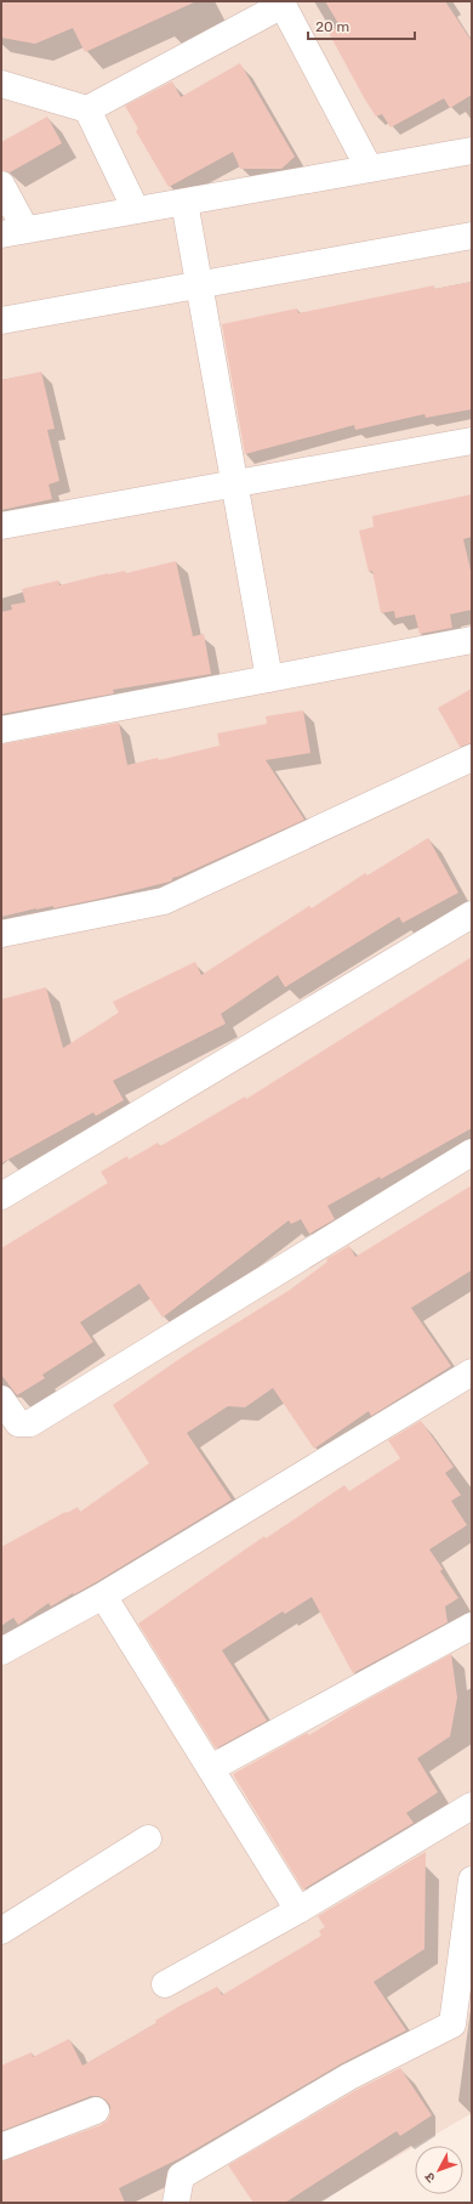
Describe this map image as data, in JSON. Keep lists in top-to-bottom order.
{
  "scale_bar": "20 m",
  "north": "bottom left"
}
